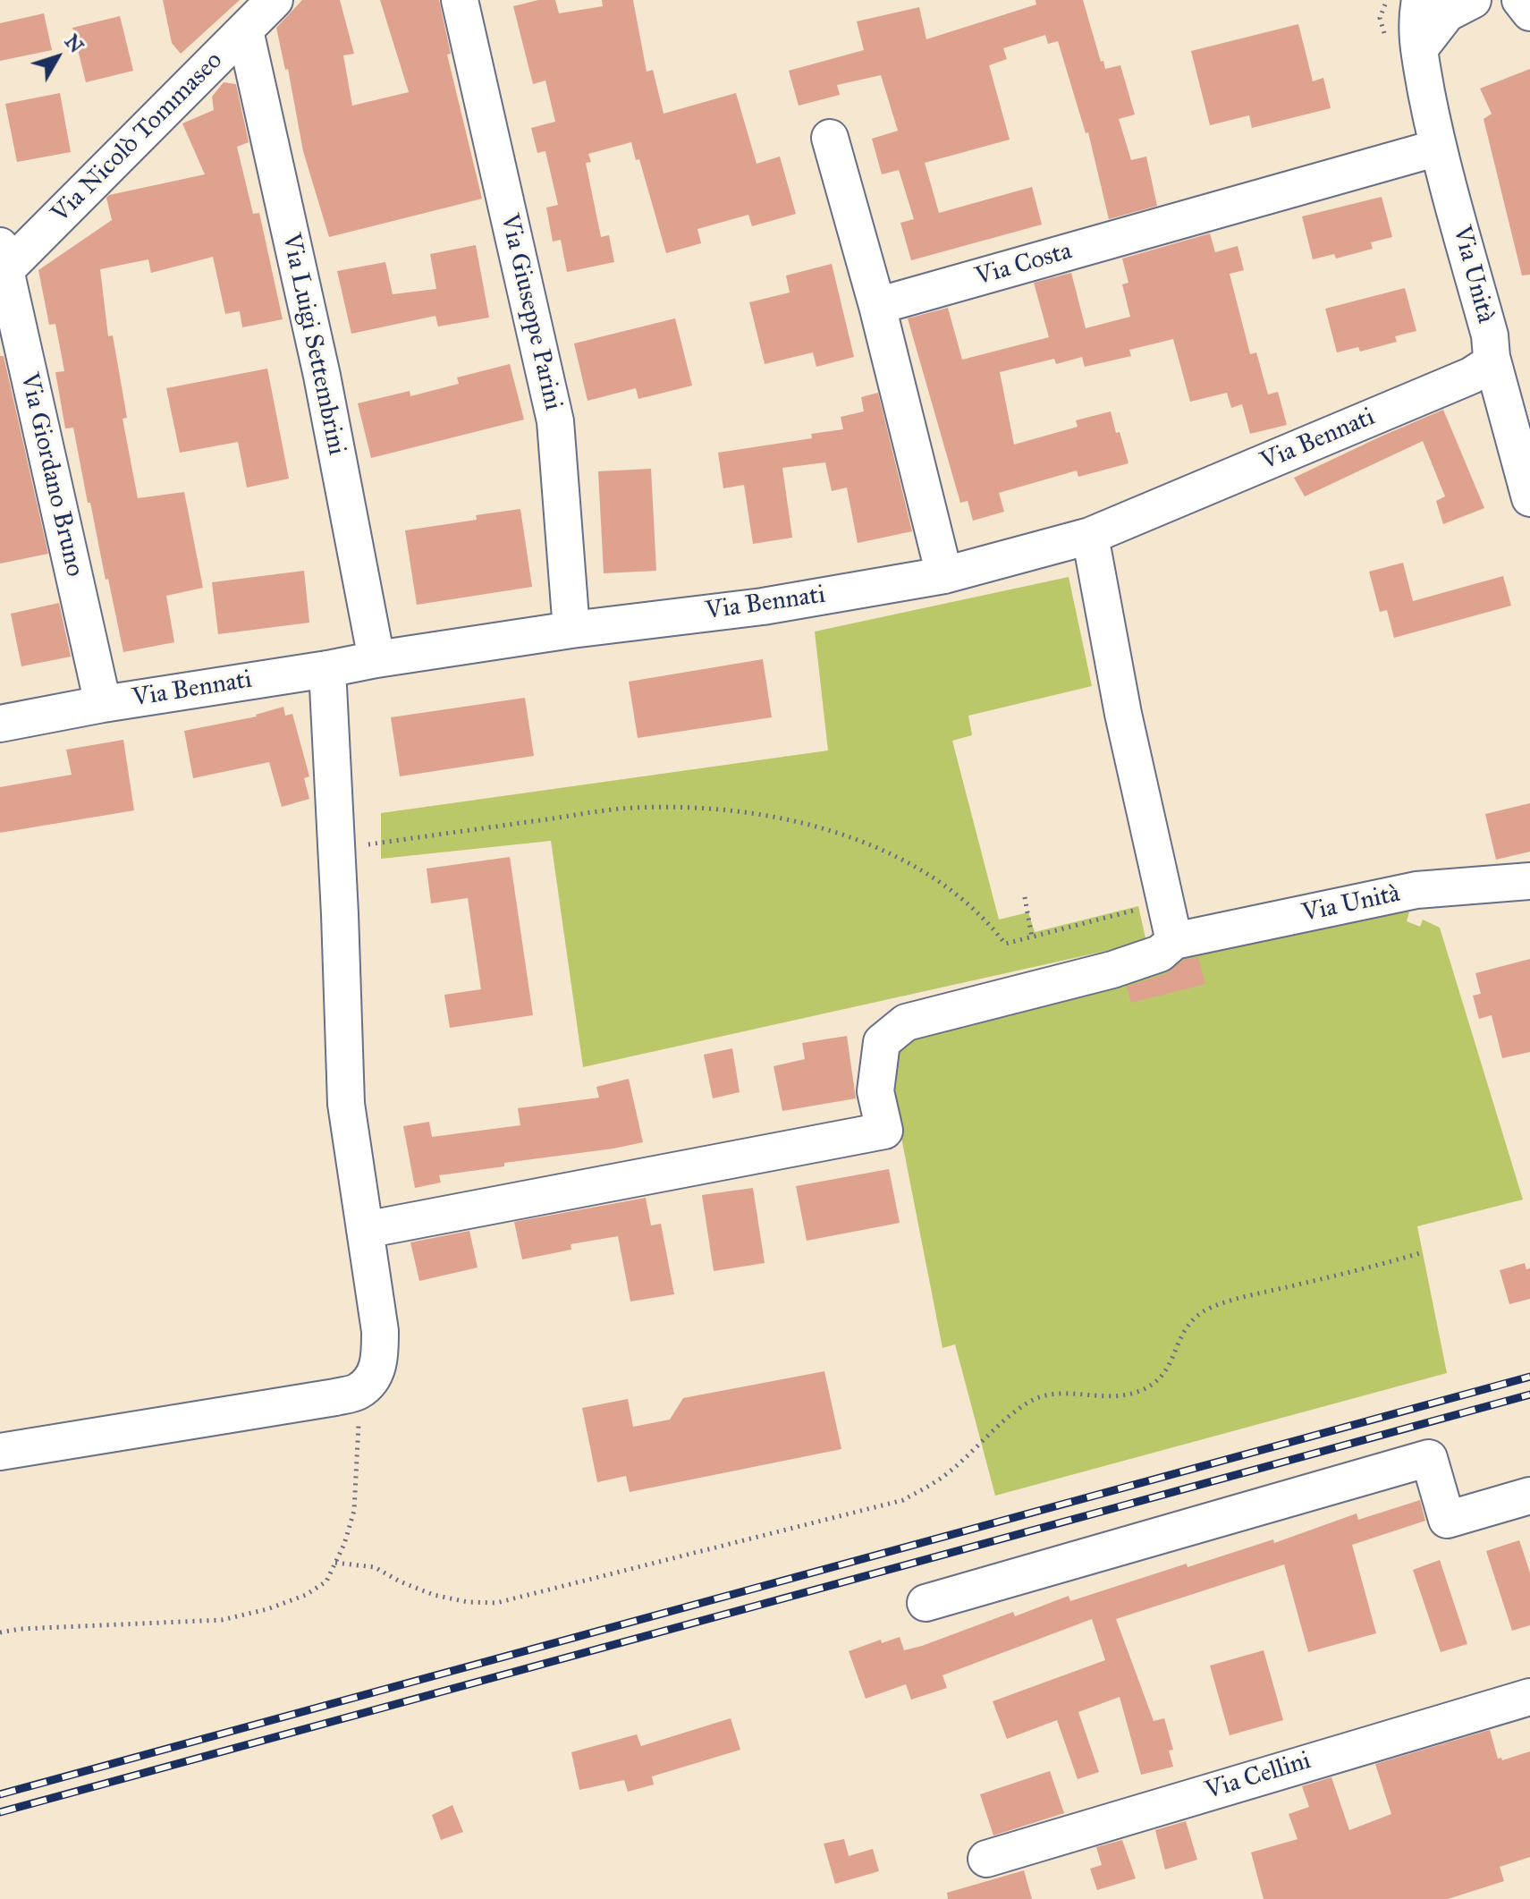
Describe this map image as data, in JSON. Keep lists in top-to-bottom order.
{
  "streets": {
    "street": [
      "Via Nicolò Tommaseo",
      "Via Costa",
      "Via Unità",
      "Via Giuseppe Parini",
      "Via Luigi Settembrini",
      "Via Bennati",
      "Via Giordano Bruno",
      "Via Cellini"
    ]
  },
  "crossings": [
    ["Via Nicolò Tommaseo", "Via Luigi Settembrini"],
    ["Via Nicolò Tommaseo", "Via Giordano Bruno"],
    ["Via Costa", "Via Unità"],
    ["Via Unità", "Via Bennati"],
    ["Via Giuseppe Parini", "Via Bennati"],
    ["Via Luigi Settembrini", "Via Bennati"],
    ["Via Bennati", "Via Giordano Bruno"]
  ],
  "north": "top right"
}
